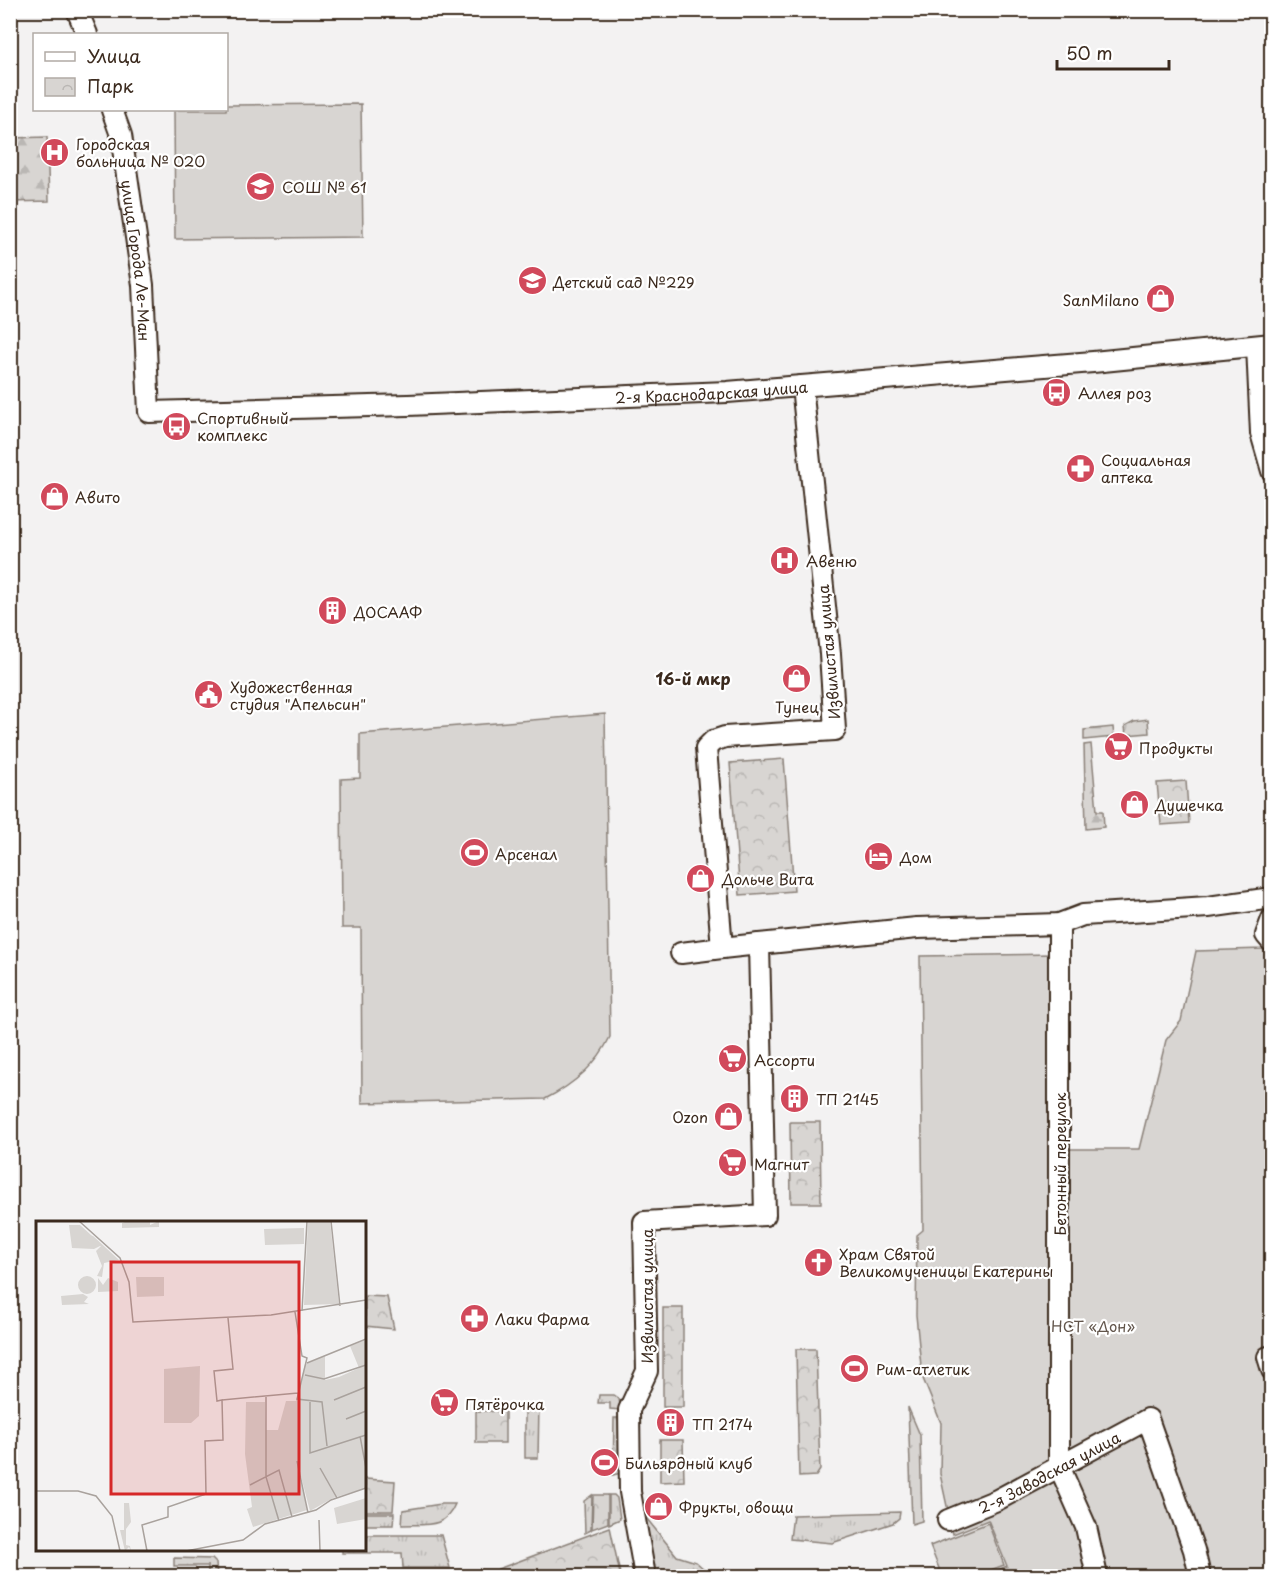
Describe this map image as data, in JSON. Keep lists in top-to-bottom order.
{
  "streets": {
    "street": [
      "улица Города Ле-Ман",
      "2-я Краснодарская улица",
      "Извилистая улица",
      "Бетонный переулок",
      "2-я Заводская улица"
    ]
  },
  "crossings": [
    ["улица Города Ле-Ман", "2-я Краснодарская улица"],
    ["2-я Краснодарская улица", "Извилистая улица"],
    ["Бетонный переулок", "2-я Заводская улица"]
  ],
  "districts": ["16-й мкр"],
  "parks": ["НСТ «Дон»"],
  "places": {
    "hospital": ["Городская больница № 020", "Авеню"],
    "school or university": ["СОШ № 61", "Детский сад №229"],
    "shop": [
      "SanMilano",
      "Авито",
      "Тунец",
      "Душечка",
      "Дольче Вита",
      "Ozon",
      "Фрукты, овощи"
    ],
    "bus stop": ["Аллея роз", "Спортивный комплекс"],
    "pharmacy": ["Социальная аптека", "Лаки Фарма"],
    "building": ["ДОСААФ", "ТП 2145", "ТП 2174"],
    "public building": ["Художественная студия \"Апельсин\""],
    "supermarket": [
      "Продукты",
      "Ассорти",
      "Магнит",
      "Пятёрочка"
    ],
    "sports": ["Арсенал", "Рим-атлетик", "Бильярдный клуб"],
    "hotel": ["Дом"],
    "church": ["Храм Святой Великомученицы Екатерины"]
  },
  "legend": ["Улица", "Парк"],
  "scale_bar": "50 m"
}
